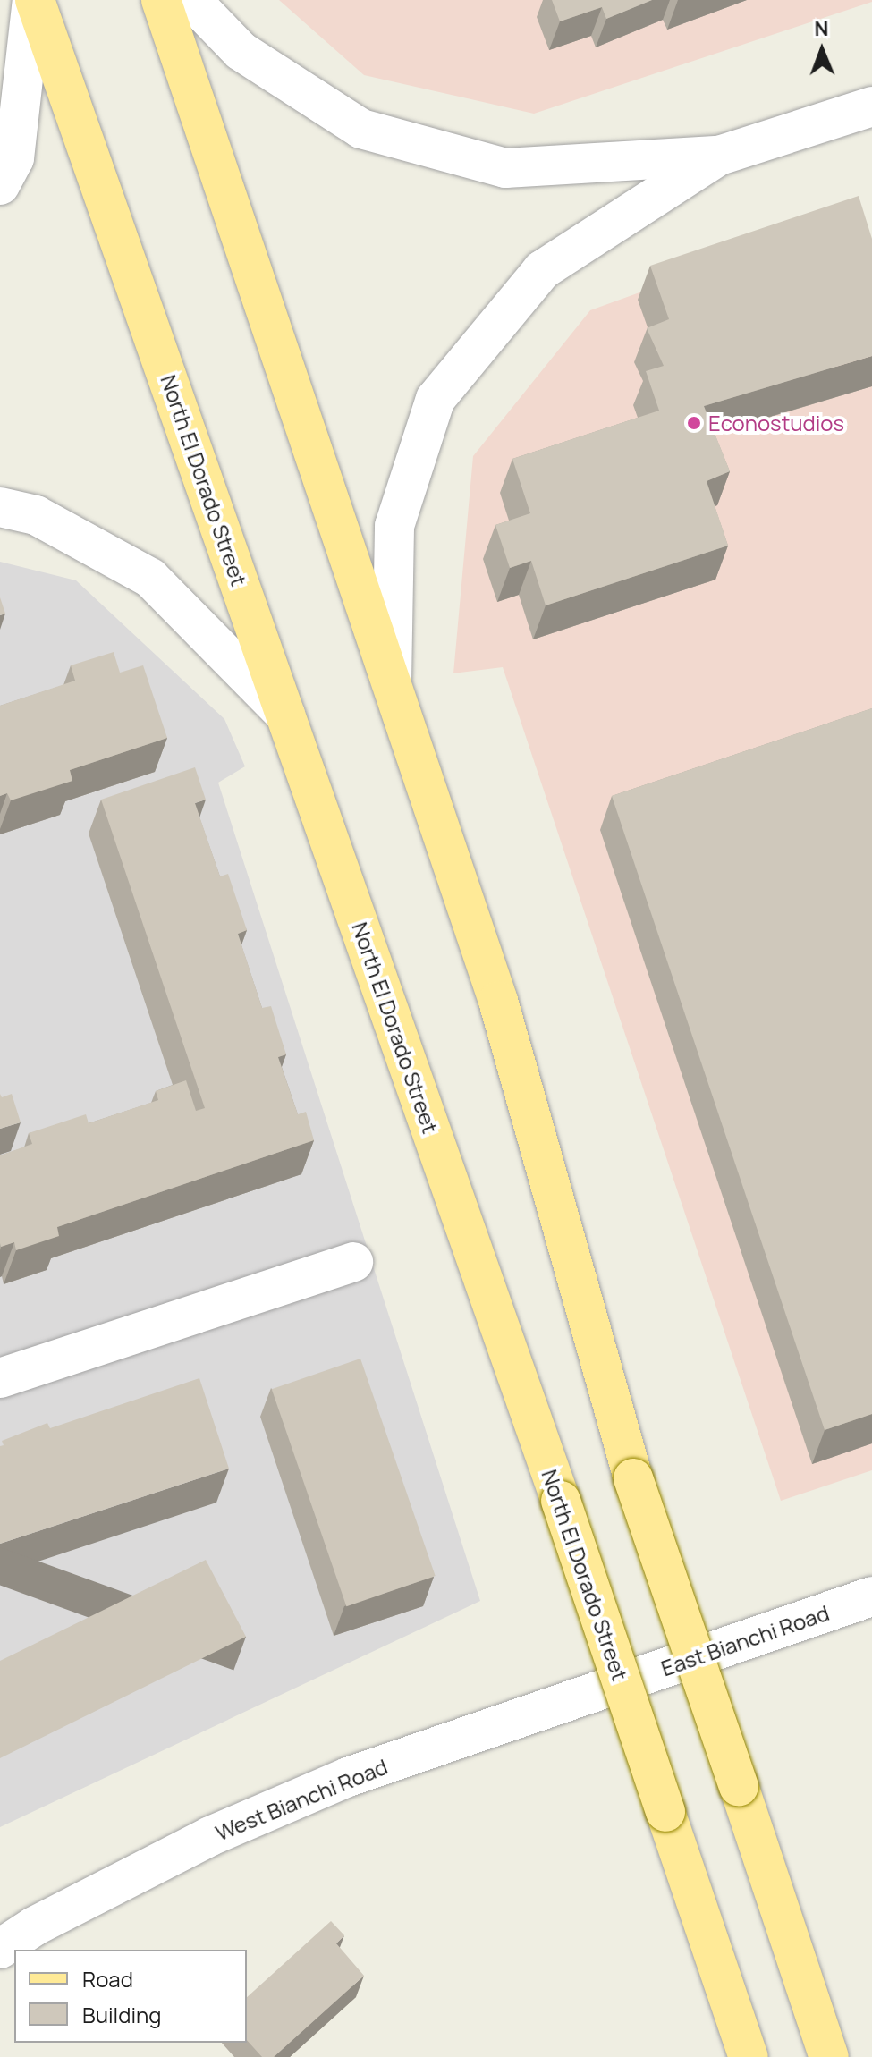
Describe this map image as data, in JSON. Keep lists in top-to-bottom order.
{
  "streets": {
    "main road": ["North El Dorado Street"],
    "street": ["East Bianchi Road", "West Bianchi Road"]
  },
  "crossings": [
    ["East Bianchi Road", "West Bianchi Road"]
  ],
  "places": ["Econostudios"],
  "legend": ["Road", "Building"],
  "north": "top"
}
